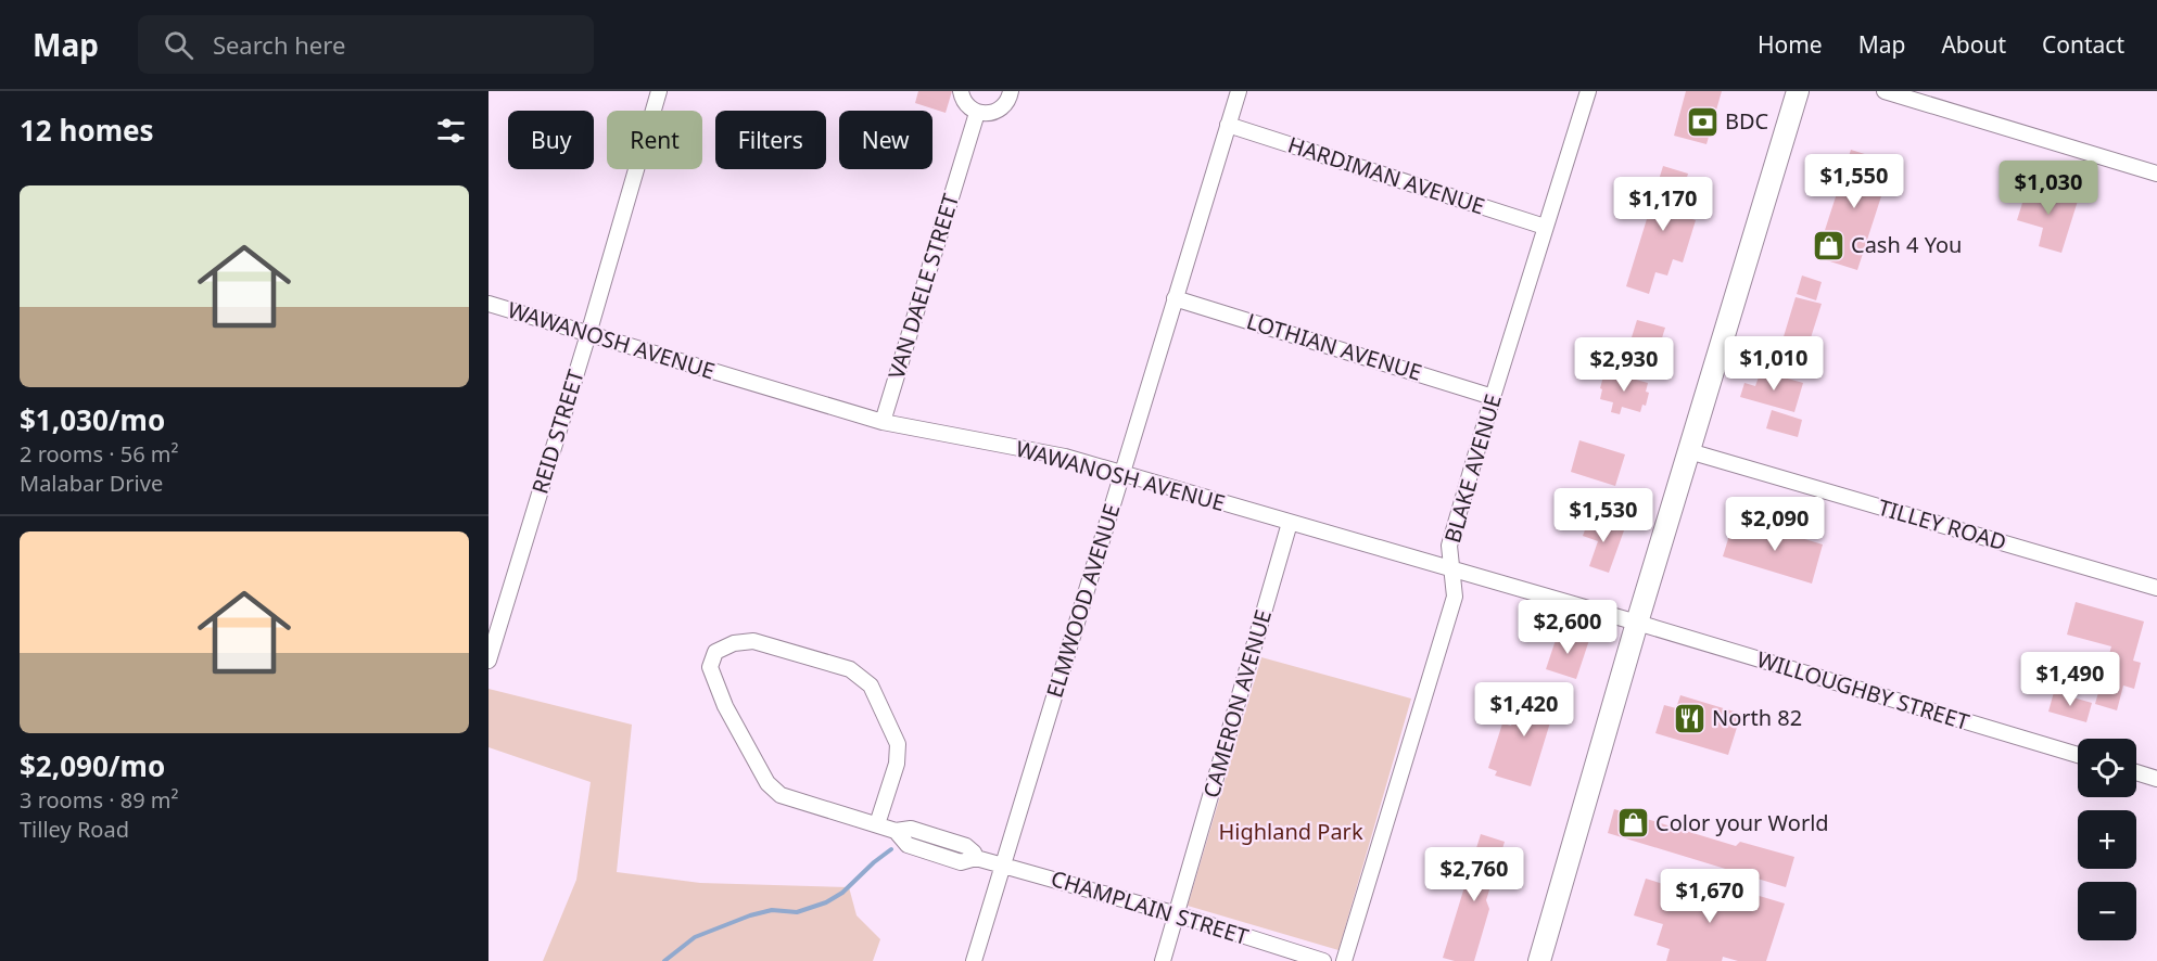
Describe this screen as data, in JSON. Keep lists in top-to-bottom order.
{
  "streets": {
    "street": [
      "HARDIMAN AVENUE",
      "VAN DAELE STREET",
      "WAWANOSH AVENUE",
      "LOTHIAN AVENUE",
      "REID STREET",
      "BLAKE AVENUE",
      "TILLEY ROAD",
      "ELMWOOD AVENUE",
      "WILLOUGHBY STREET",
      "CAMERON AVENUE",
      "CHAMPLAIN STREET"
    ]
  },
  "crossings": [
    ["HARDIMAN AVENUE", "BLAKE AVENUE"],
    ["HARDIMAN AVENUE", "ELMWOOD AVENUE"],
    ["VAN DAELE STREET", "WAWANOSH AVENUE"],
    ["WAWANOSH AVENUE", "REID STREET"],
    ["WAWANOSH AVENUE", "BLAKE AVENUE"],
    ["WAWANOSH AVENUE", "ELMWOOD AVENUE"],
    ["WAWANOSH AVENUE", "WILLOUGHBY STREET"],
    ["WAWANOSH AVENUE", "CAMERON AVENUE"],
    ["LOTHIAN AVENUE", "BLAKE AVENUE"],
    ["LOTHIAN AVENUE", "ELMWOOD AVENUE"],
    ["ELMWOOD AVENUE", "CHAMPLAIN STREET"],
    ["CAMERON AVENUE", "CHAMPLAIN STREET"]
  ],
  "parks": ["Highland Park"],
  "places": {
    "bank": ["BDC"],
    "shop": ["Cash 4 You", "Color your World"],
    "restaurant": ["North 82"]
  },
  "page": {
    "header": "Map",
    "search": "Search here",
    "nav": [
      "Home",
      "Map",
      "About",
      "Contact"
    ],
    "heading": "12 homes",
    "chip": [
      "Buy",
      "Rent",
      "Filters",
      "New"
    ],
    "price": [
      "$1,550",
      "$1,030",
      "$1,170",
      "$1,010",
      "$2,930",
      "$1,530",
      "$2,090",
      "$2,600",
      "$1,490",
      "$1,420",
      "$2,760",
      "$1,670"
    ],
    "list": [
      {
        "name": "$1,030/mo",
        "note": "2 rooms · 56 m² · Malabar Drive"
      },
      {
        "name": "$2,090/mo",
        "note": "3 rooms · 89 m² · Tilley Road"
      }
    ],
    "map_buttons": ["+", "−"]
  }
}
